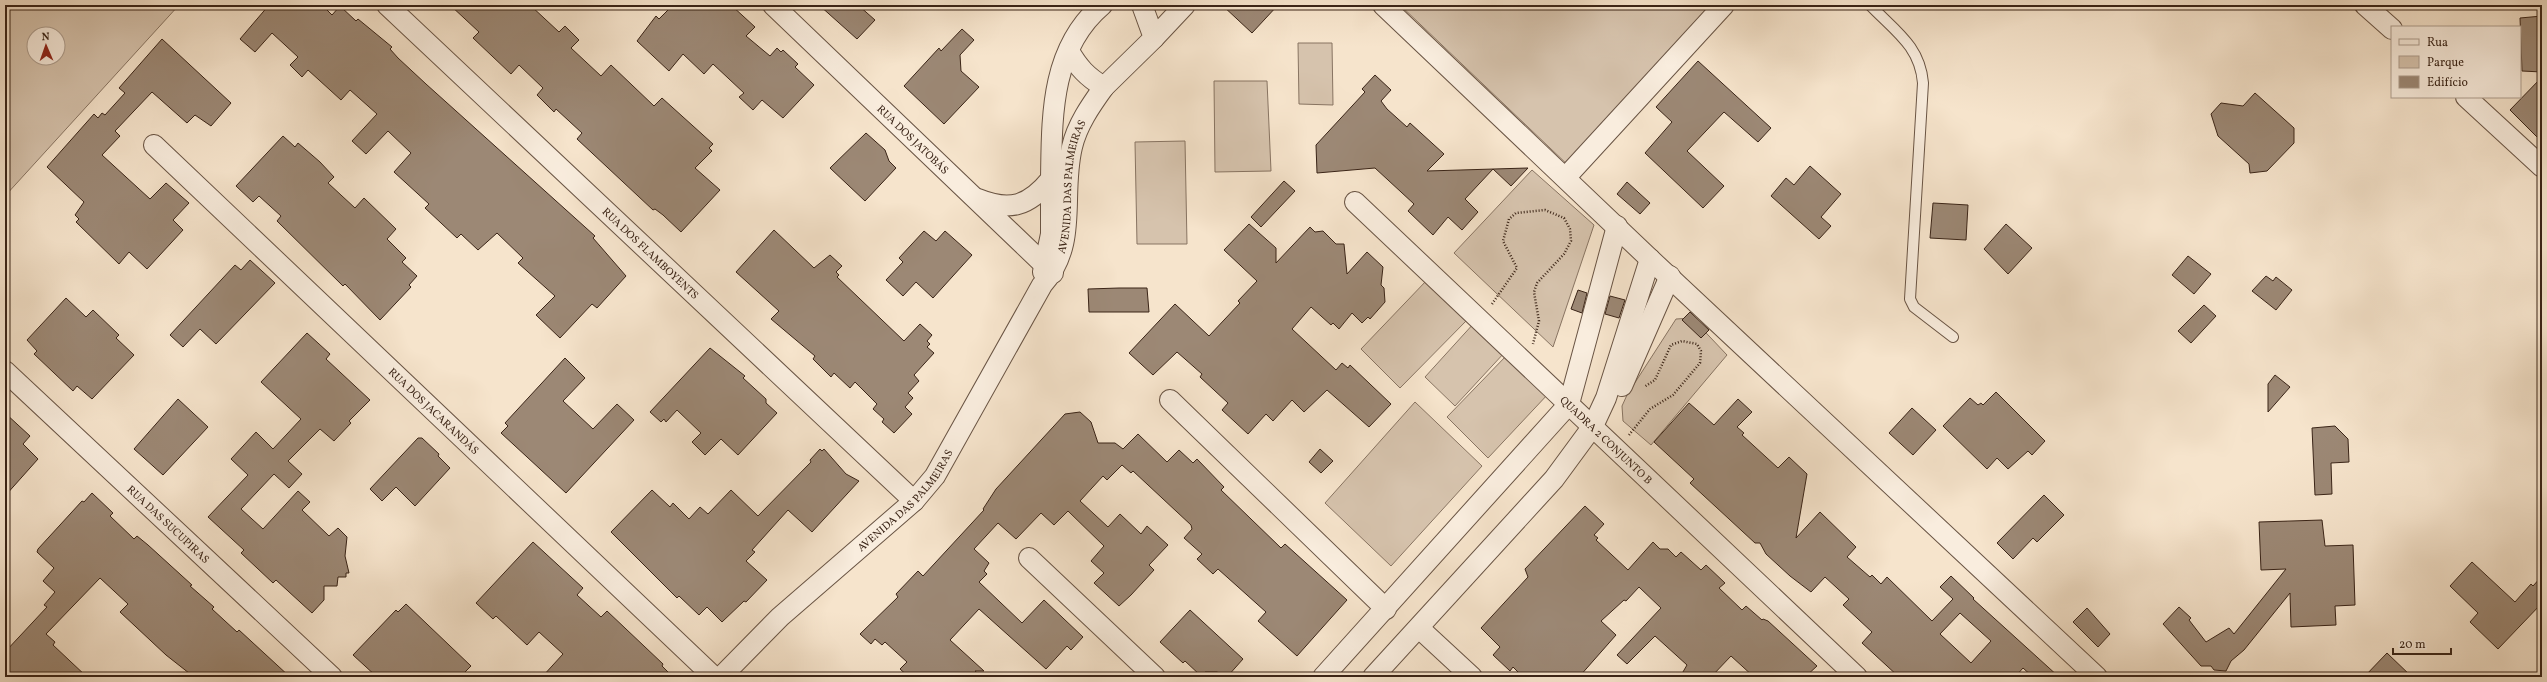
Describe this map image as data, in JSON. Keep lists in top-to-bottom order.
{
  "streets": {
    "street": [
      "RUA DOS JATOBÁS",
      "AVENIDA DAS PALMEIRAS",
      "RUA DOS FLAMBOYENTS",
      "RUA DOS JACARANDÁS",
      "QUADRA 2 CONJUNTO B",
      "RUA DAS SUCUPIRAS"
    ]
  },
  "crossings": [
    ["RUA DOS JATOBÁS", "AVENIDA DAS PALMEIRAS"],
    ["AVENIDA DAS PALMEIRAS", "RUA DOS FLAMBOYENTS"]
  ],
  "legend": ["Rua", "Parque", "Edifício"],
  "scale_bar": "20 m",
  "north": "top"
}
